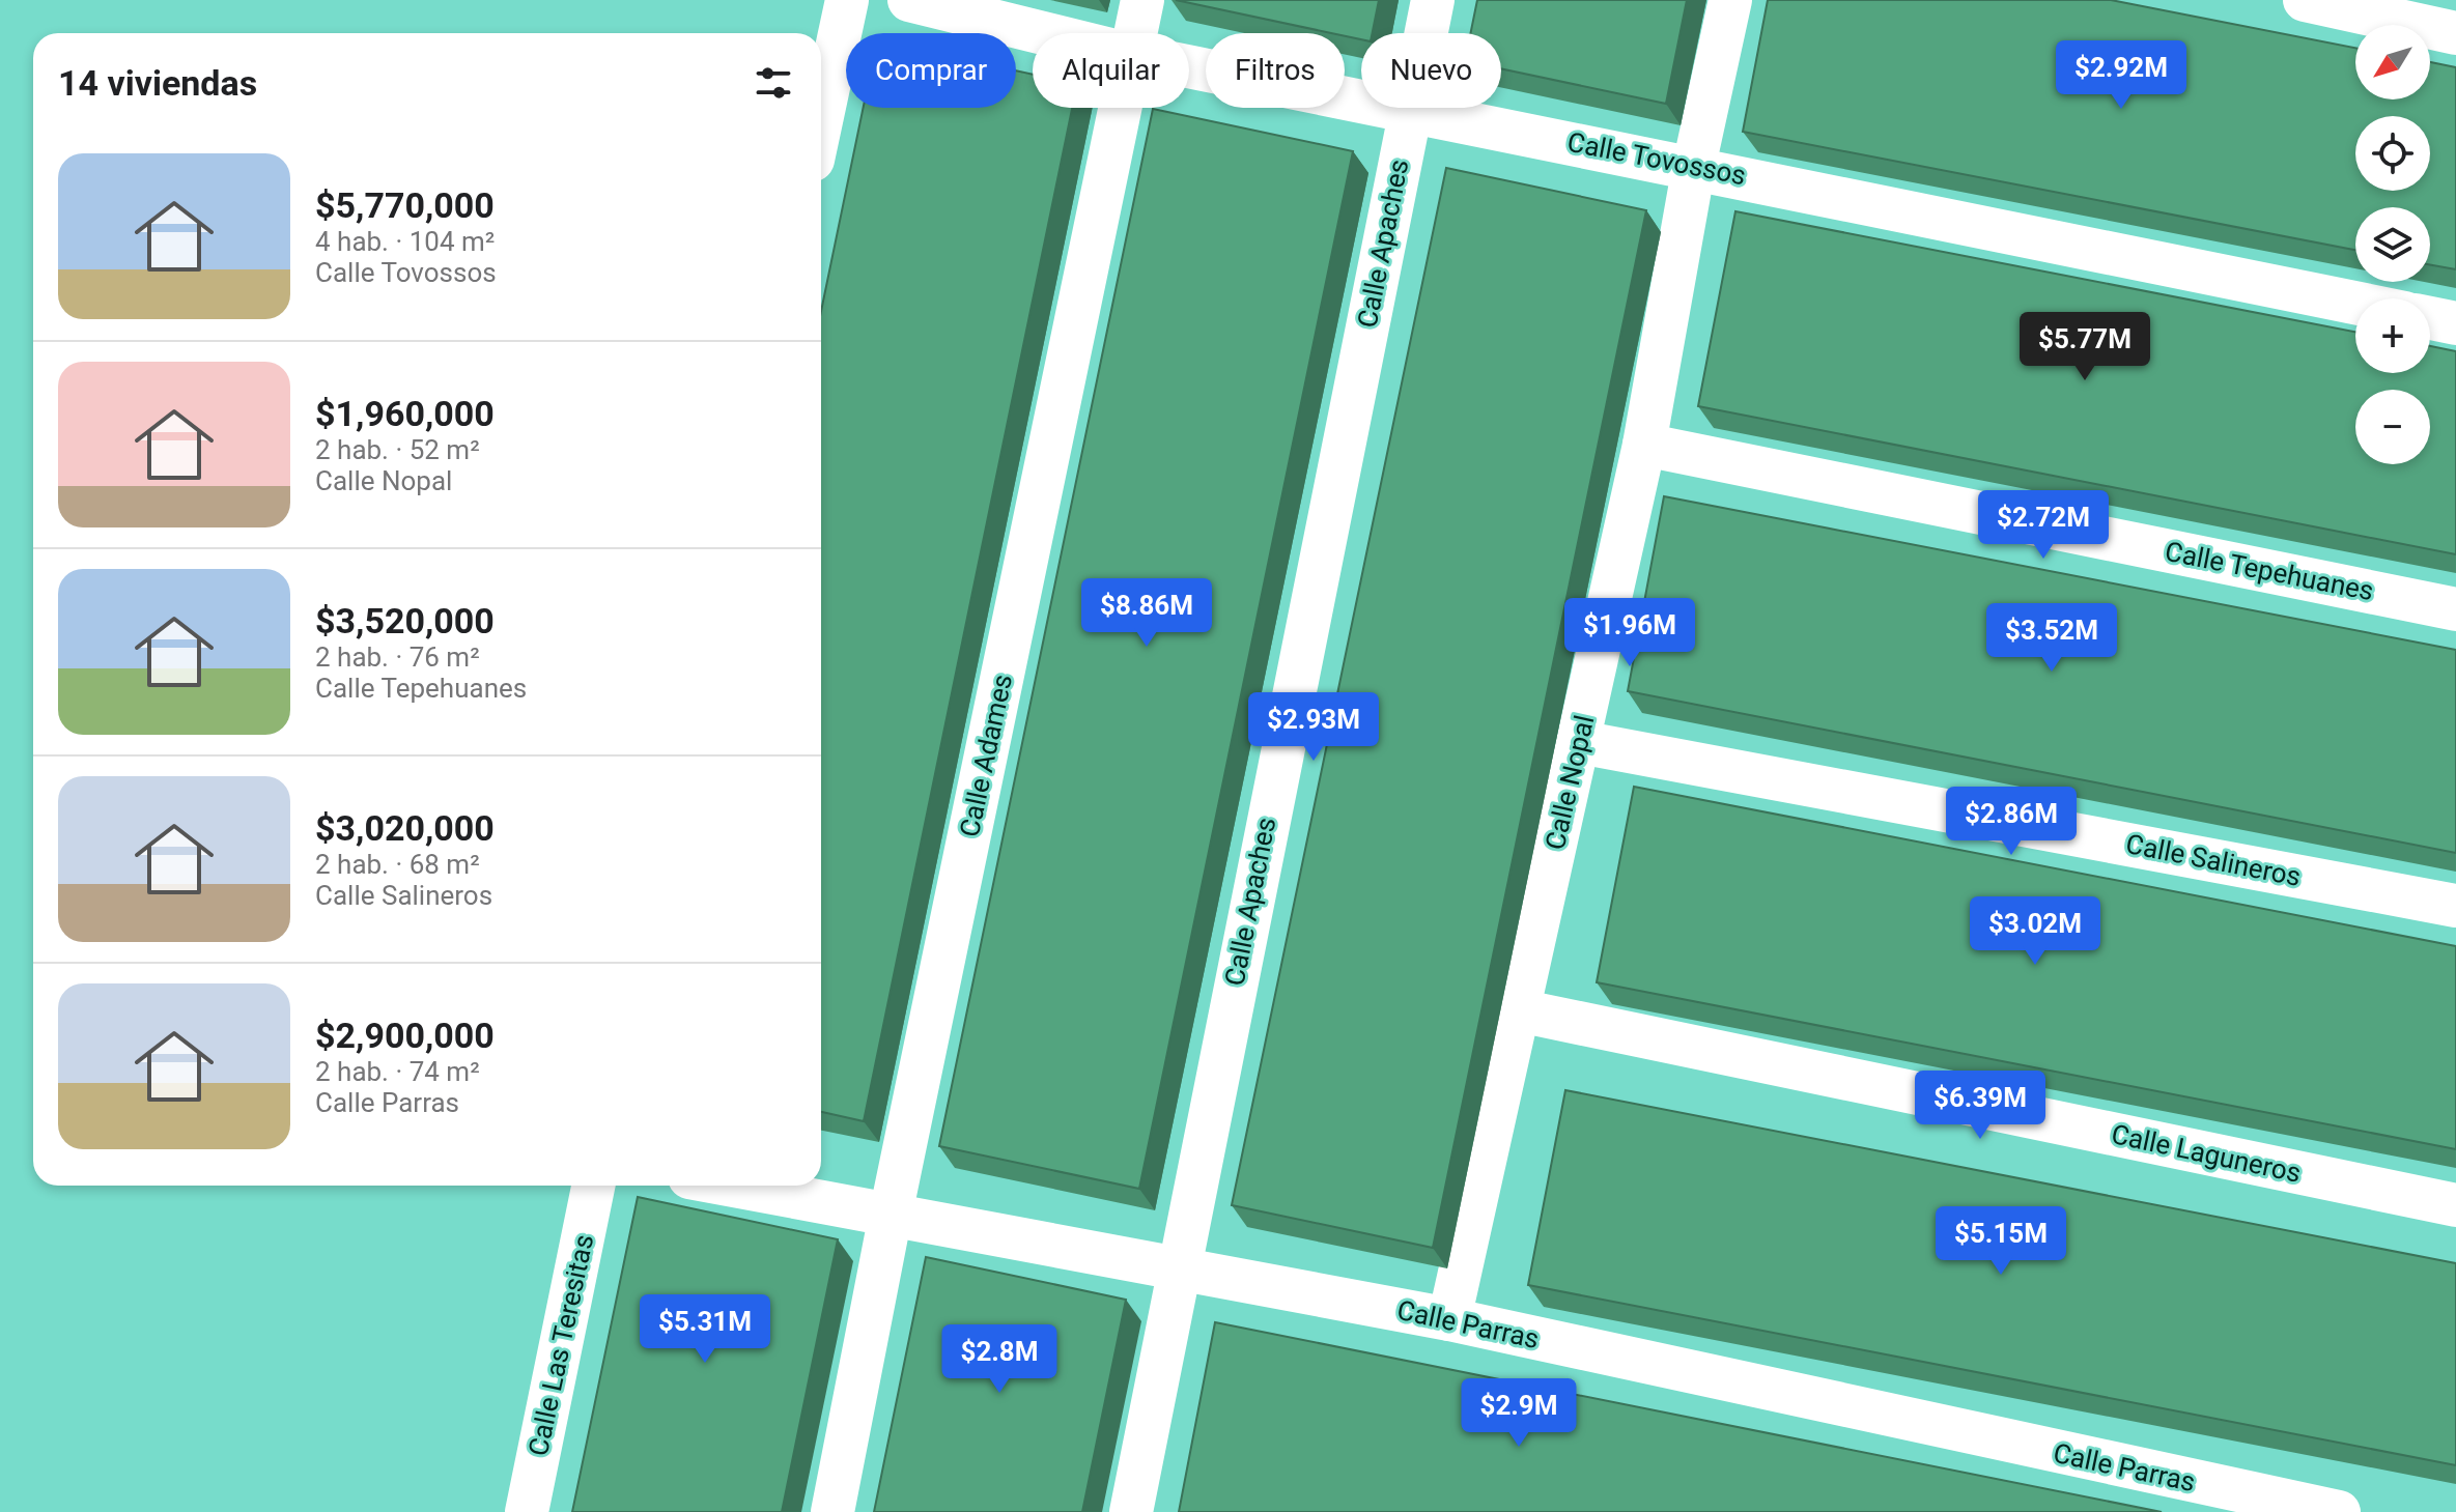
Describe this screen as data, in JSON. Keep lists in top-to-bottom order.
{
  "streets": {
    "street": [
      "Calle Tovossos",
      "Calle Apaches",
      "Calle Tepehuanes",
      "Calle Adames",
      "Calle Nopal",
      "Calle Salineros",
      "Calle Laguneros",
      "Calle Parras",
      "Calle Las Teresitas"
    ]
  },
  "crossings": [
    ["Calle Tovossos", "Calle Apaches"],
    ["Calle Tovossos", "Calle Nopal"],
    ["Calle Apaches", "Calle Parras"],
    ["Calle Tepehuanes", "Calle Nopal"],
    ["Calle Adames", "Calle Parras"],
    ["Calle Nopal", "Calle Salineros"],
    ["Calle Nopal", "Calle Laguneros"],
    ["Calle Nopal", "Calle Parras"]
  ],
  "north": "bottom left",
  "page": {
    "map_buttons": ["+", "−"],
    "chip": [
      "Comprar",
      "Alquilar",
      "Filtros",
      "Nuevo"
    ],
    "heading": "14 viviendas",
    "price": [
      "$2.92M",
      "$5.77M",
      "$2.72M",
      "$8.86M",
      "$1.96M",
      "$3.52M",
      "$2.93M",
      "$2.86M",
      "$3.02M",
      "$6.39M",
      "$5.15M",
      "$5.31M",
      "$2.8M",
      "$2.9M"
    ],
    "list": [
      {
        "name": "$5,770,000",
        "note": "4 hab. · 104 m² · Calle Tovossos"
      },
      {
        "name": "$1,960,000",
        "note": "2 hab. · 52 m² · Calle Nopal"
      },
      {
        "name": "$3,520,000",
        "note": "2 hab. · 76 m² · Calle Tepehuanes"
      },
      {
        "name": "$3,020,000",
        "note": "2 hab. · 68 m² · Calle Salineros"
      },
      {
        "name": "$2,900,000",
        "note": "2 hab. · 74 m² · Calle Parras"
      }
    ]
  }
}
